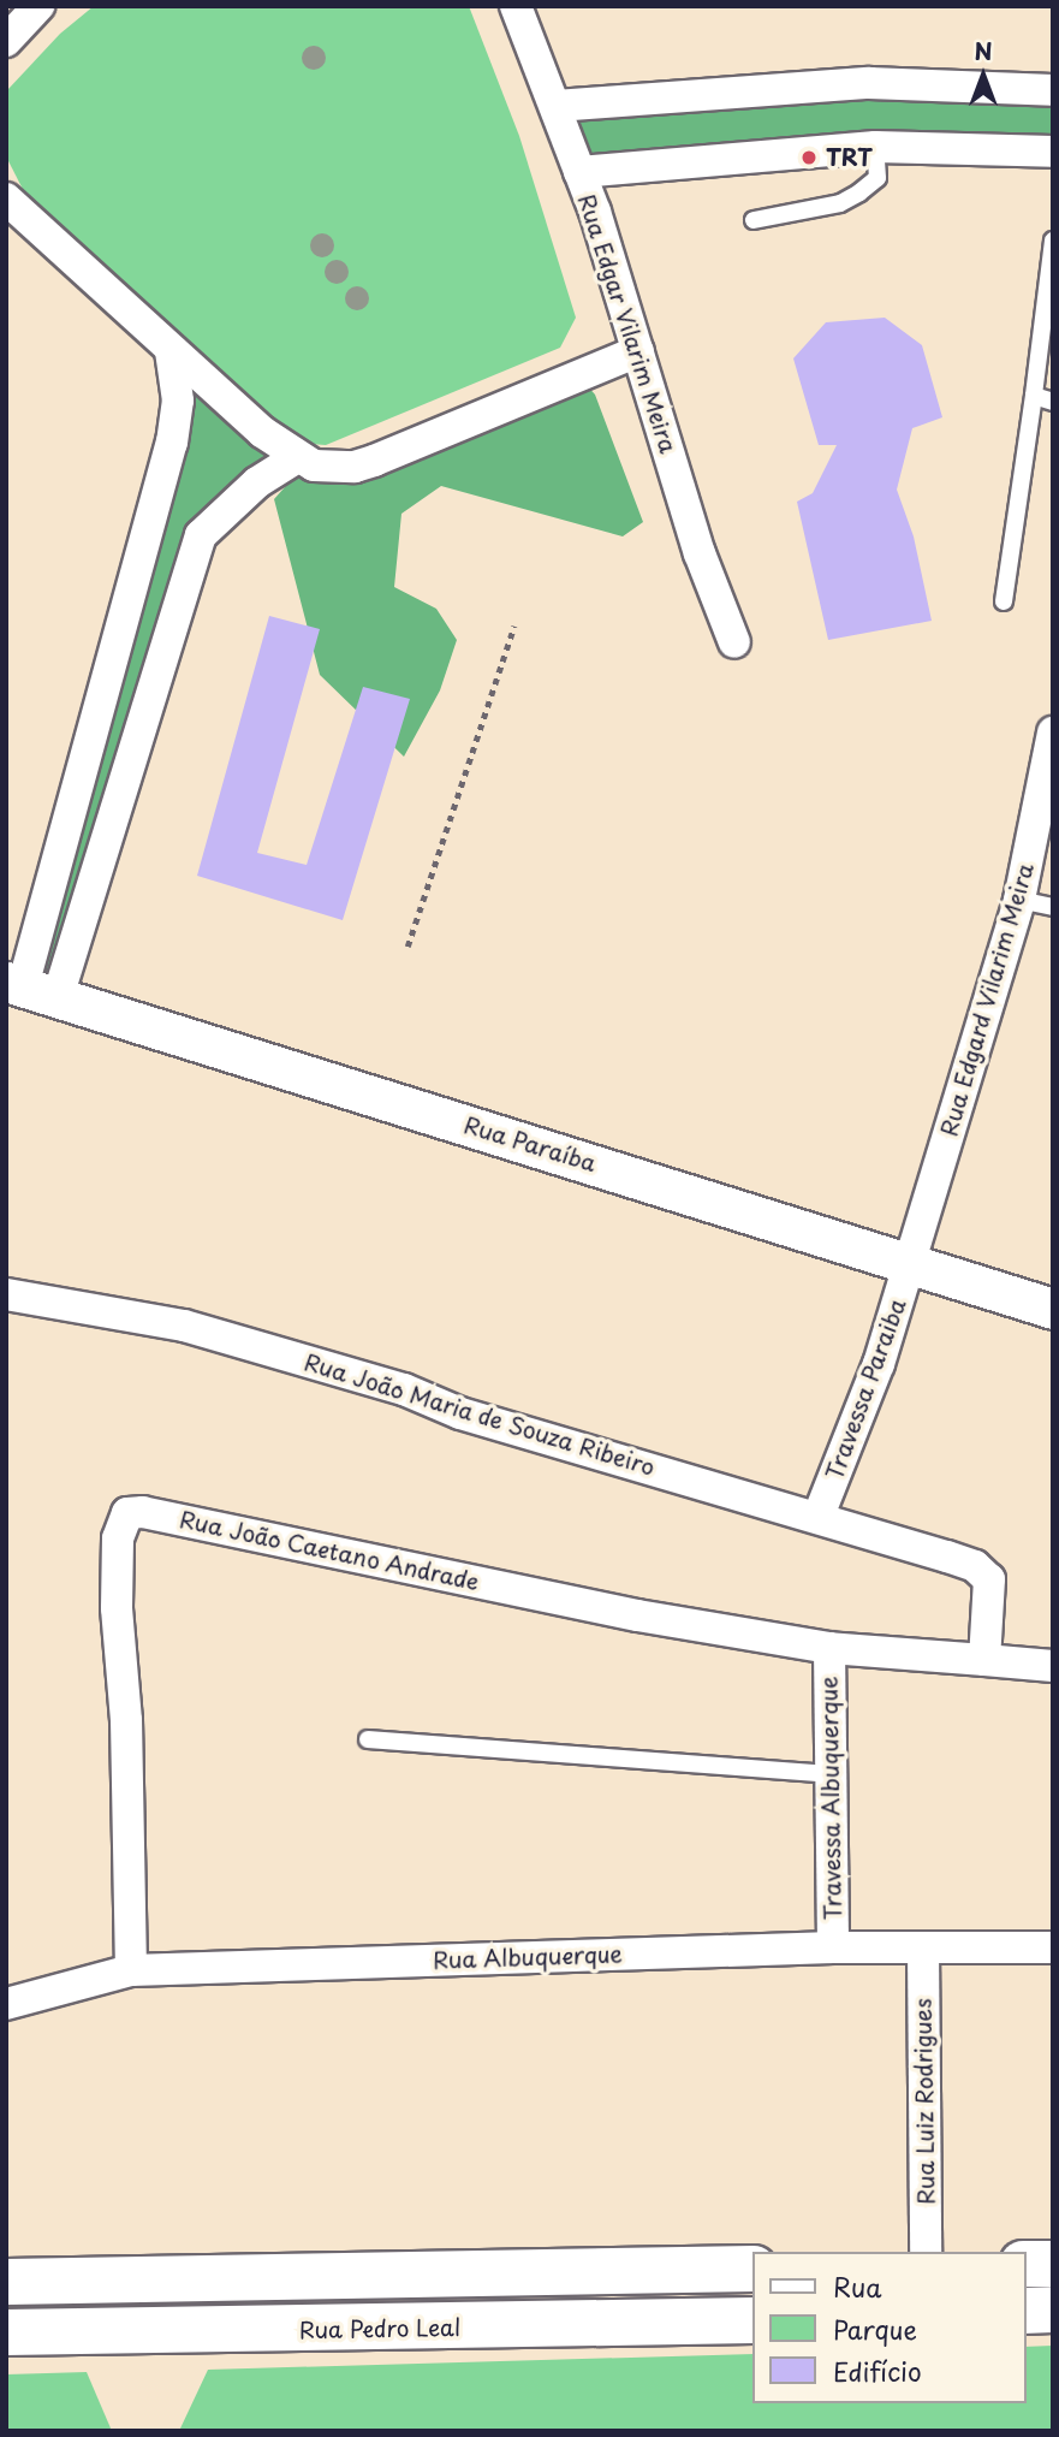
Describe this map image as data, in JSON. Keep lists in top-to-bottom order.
{
  "streets": {
    "main road": ["Rua Pedro Leal"],
    "street": [
      "Rua Edgar Vilarim Meira",
      "Rua Edgard Vilarim Meira",
      "Rua Paraíba",
      "Travessa Paraiba",
      "Rua João Maria de Souza Ribeiro",
      "Rua João Caetano Andrade",
      "Travessa Albuquerque",
      "Rua Albuquerque",
      "Rua Luiz Rodrigues"
    ]
  },
  "crossings": [
    ["Rua Edgard Vilarim Meira", "Rua Paraíba"],
    ["Rua Edgard Vilarim Meira", "Travessa Paraiba"],
    ["Rua Paraíba", "Travessa Paraiba"],
    ["Travessa Paraiba", "Rua João Maria de Souza Ribeiro"],
    ["Rua João Maria de Souza Ribeiro", "Rua João Caetano Andrade"],
    ["Rua João Caetano Andrade", "Travessa Albuquerque"],
    ["Rua João Caetano Andrade", "Rua Albuquerque"],
    ["Travessa Albuquerque", "Rua Albuquerque"],
    ["Rua Albuquerque", "Rua Luiz Rodrigues"]
  ],
  "places": ["TRT"],
  "legend": ["Rua", "Parque", "Edifício"],
  "north": "top"
}
